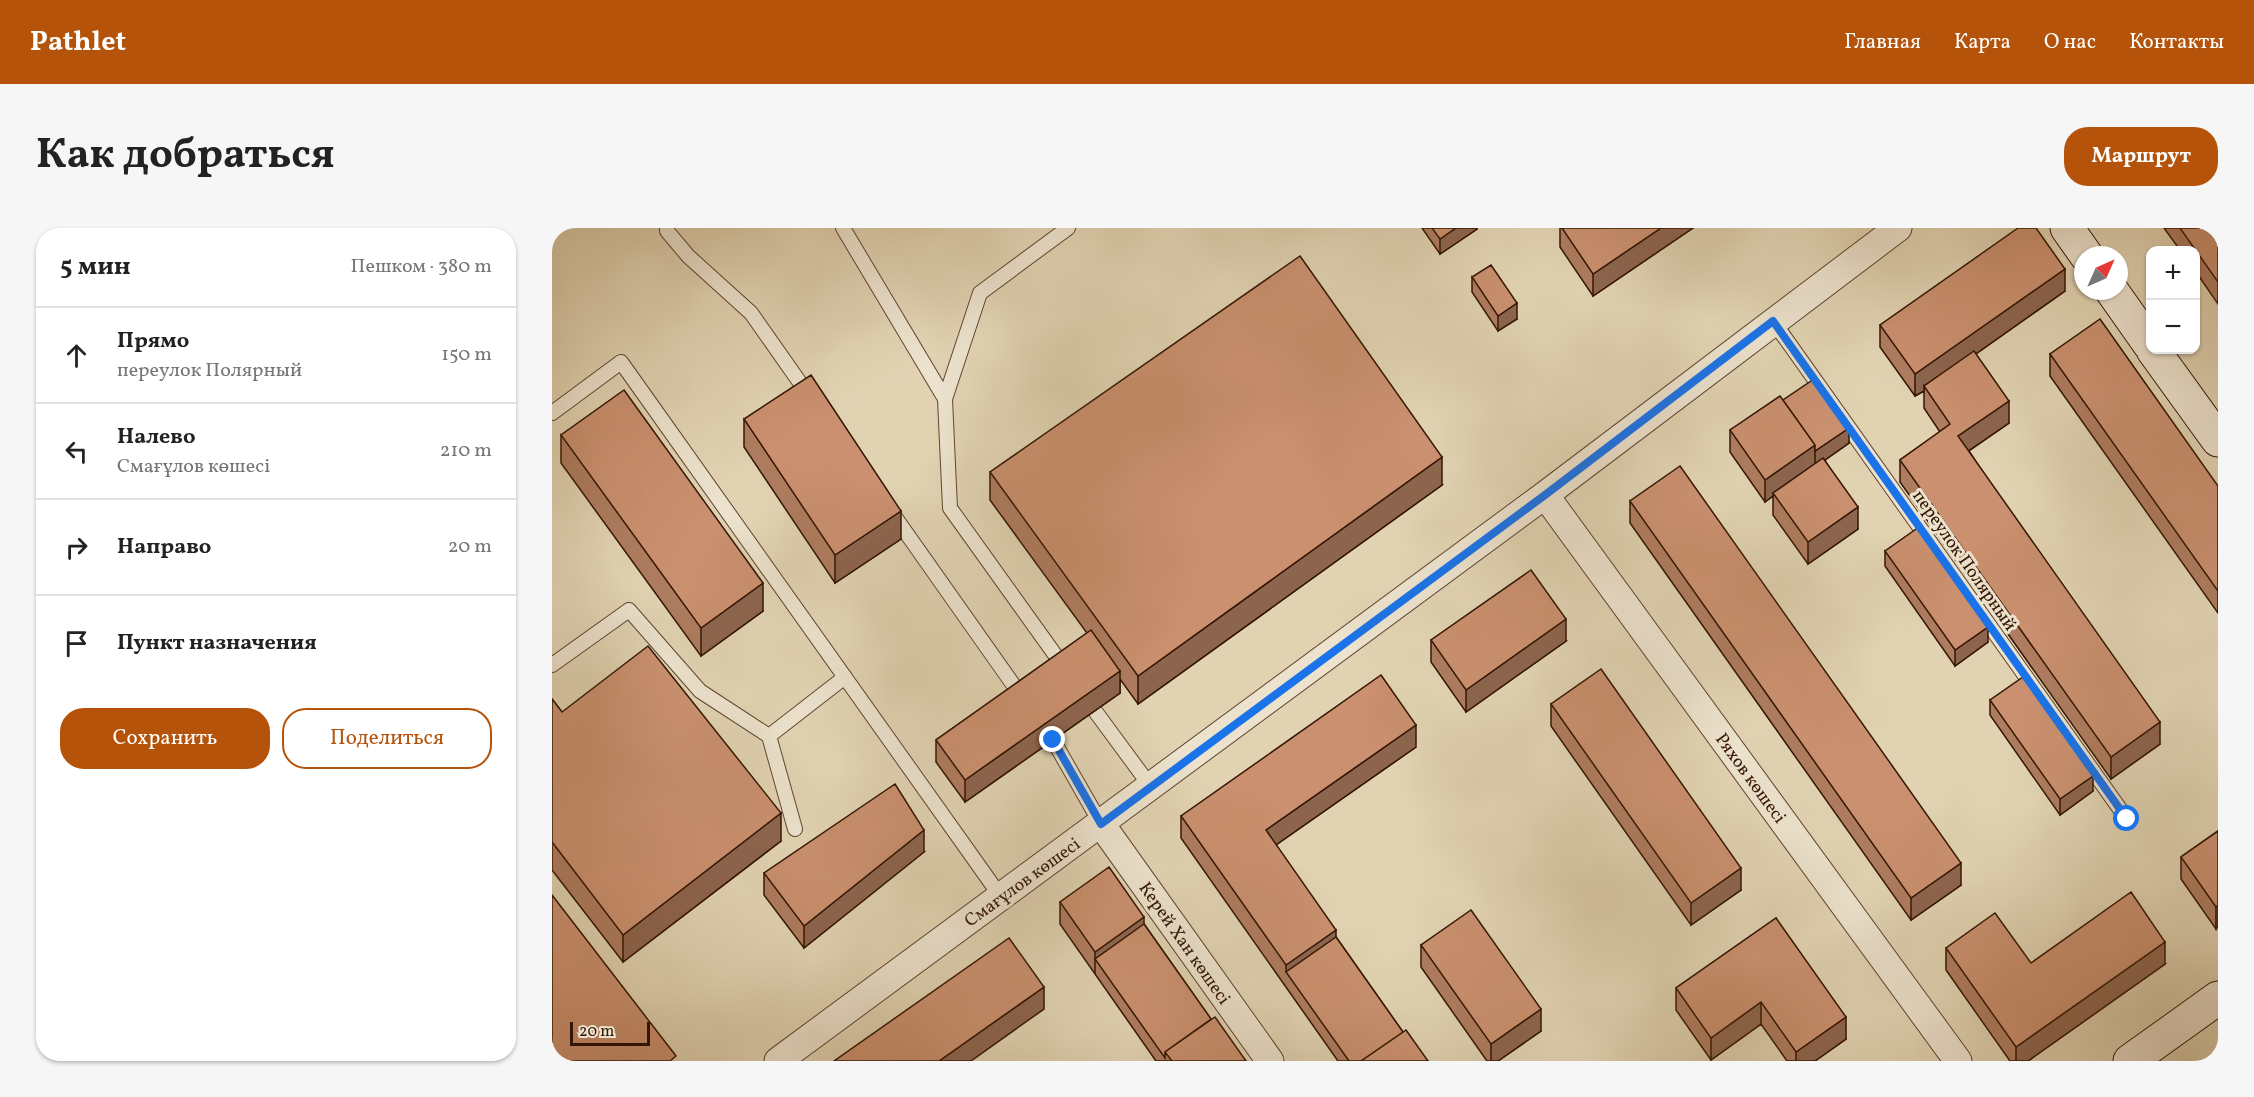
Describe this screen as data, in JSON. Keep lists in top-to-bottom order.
{
  "streets": {
    "street": ["Ряхов көшесі", "Смағұлов көшесі", "Керей Хан көшесі"],
    "lane": ["переулок Полярный"]
  },
  "crossings": [
    ["переулок Полярный", "Смағұлов көшесі"],
    ["Ряхов көшесі", "Смағұлов көшесі"],
    ["Смағұлов көшесі", "Керей Хан көшесі"]
  ],
  "scale_bar": "20 m",
  "north": "top right",
  "page": {
    "header": "Pathlet",
    "nav": [
      "Главная",
      "Карта",
      "О нас",
      "Контакты"
    ],
    "title": "Как добраться",
    "buttons": [
      "Маршрут",
      ["Сохранить", "Поделиться"]
    ],
    "heading": ["5 мин", "Пешком · 380 m"],
    "map_buttons": ["+", "−"],
    "list": [
      ["Прямо", "переулок Полярный", "150 m"],
      ["Налево", "Смағұлов көшесі", "210 m"],
      ["Направо", "20 m"],
      "Пункт назначения"
    ],
    "scale": "20 m"
  }
}
